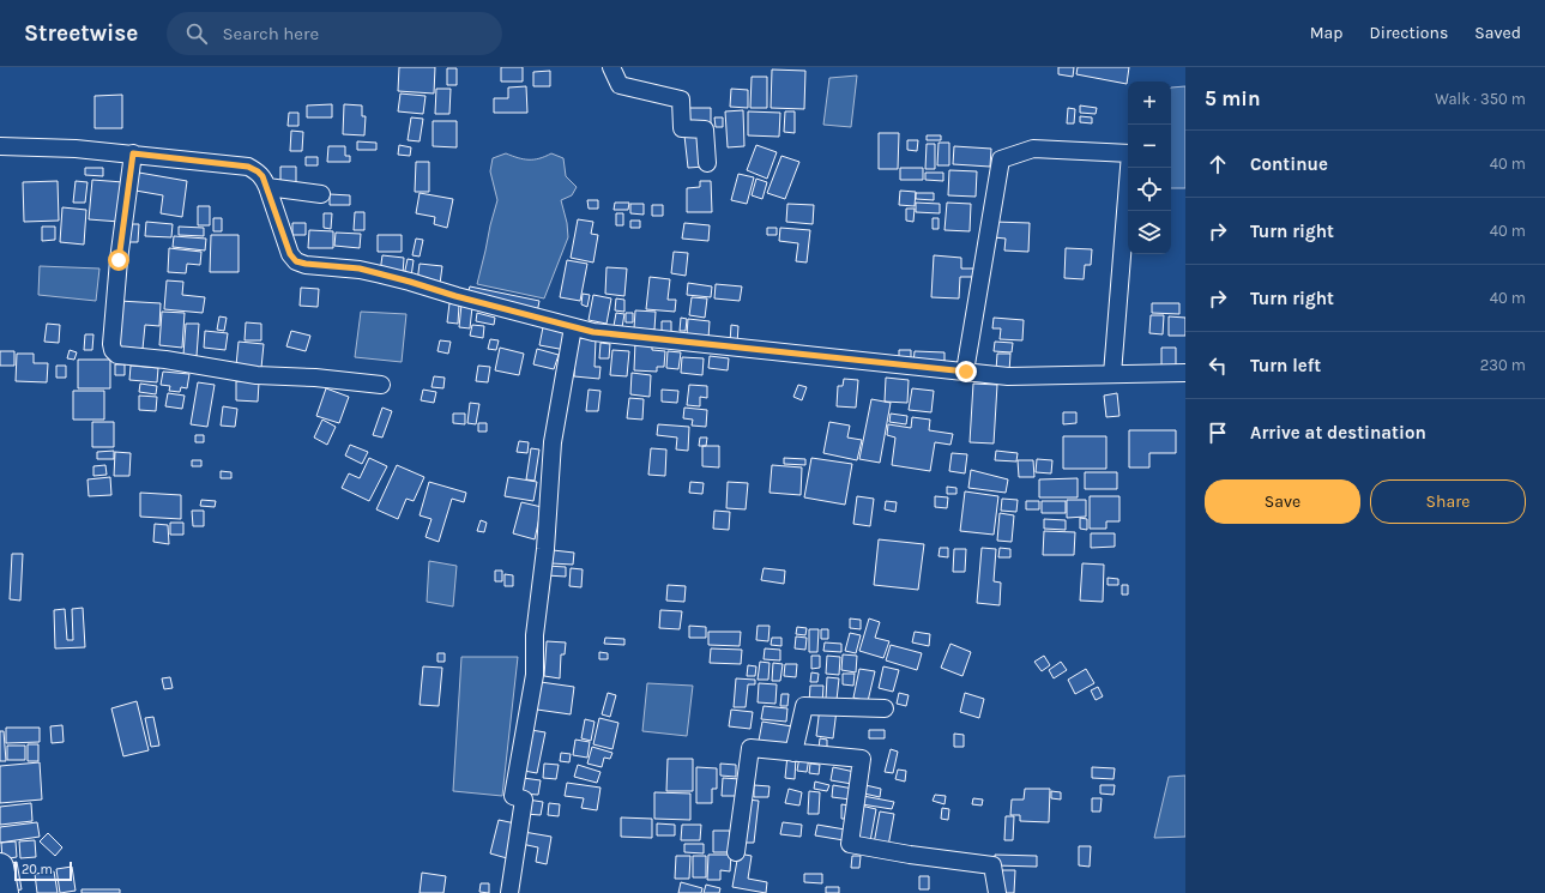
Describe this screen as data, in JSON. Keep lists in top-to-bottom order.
{
  "scale_bar": "20 m",
  "page": {
    "header": "Streetwise",
    "search": "Search here",
    "nav": ["Map", "Directions", "Saved"],
    "heading": ["5 min", "Walk · 350 m"],
    "map_buttons": ["+", "−"],
    "list": [
      ["Continue", "40 m"],
      ["Turn right", "40 m"],
      ["Turn right", "40 m"],
      ["Turn left", "230 m"],
      "Arrive at destination"
    ],
    "buttons": ["Save", "Share"],
    "scale": "20 m"
  }
}
